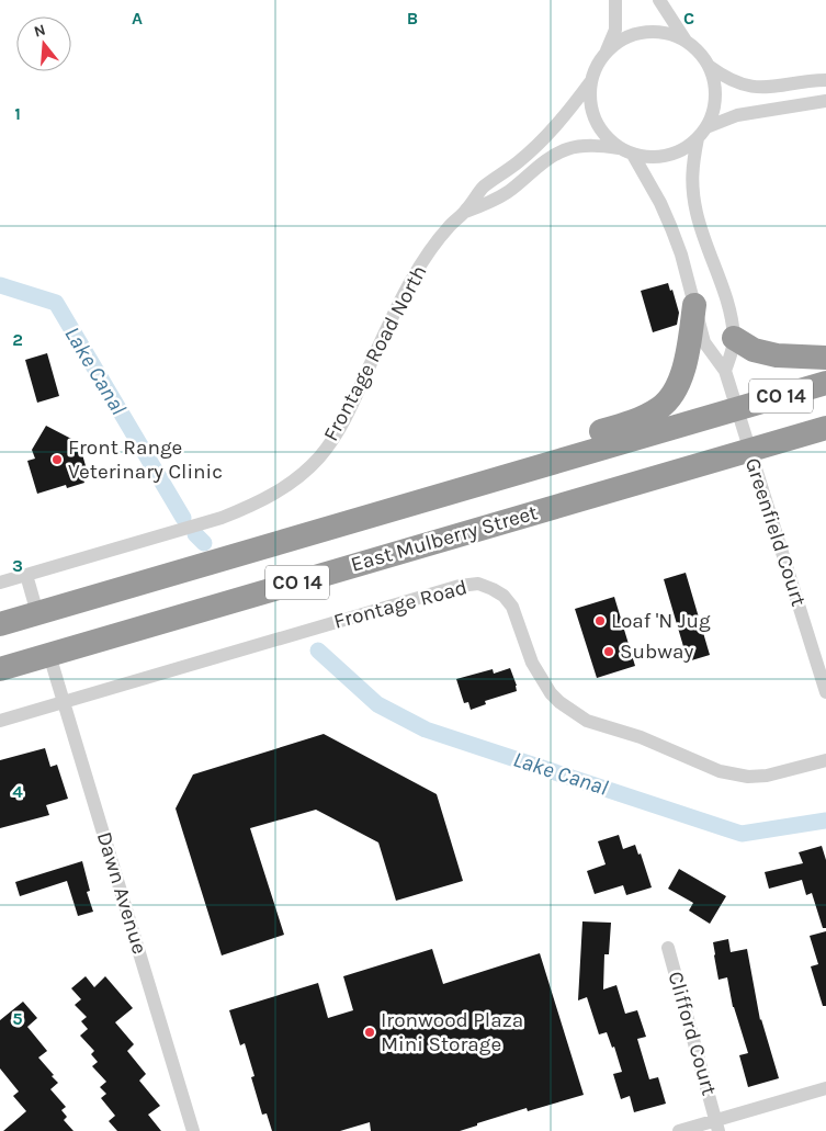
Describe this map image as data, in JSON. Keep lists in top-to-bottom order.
{
  "streets": {
    "highway": ["CO 14", "East Mulberry Street"],
    "street": [
      "Frontage Road North",
      "Greenfield Court",
      "Frontage Road",
      "Dawn Avenue",
      "Clifford Court"
    ]
  },
  "crossings": [
    ["Greenfield Court", "East Mulberry Street"],
    ["East Mulberry Street", "Dawn Avenue"],
    ["Frontage Road", "Dawn Avenue"]
  ],
  "water": ["Lake Canal"],
  "places": [
    "Front Range Veterinary Clinic",
    "Loaf 'N Jug",
    "Subway",
    "Ironwood Plaza Mini Storage"
  ],
  "north": "top",
  "grid": {
    "columns": ["A", "B", "C"],
    "rows": [
      "1",
      "2",
      "3",
      "4",
      "5"
    ]
  }
}
